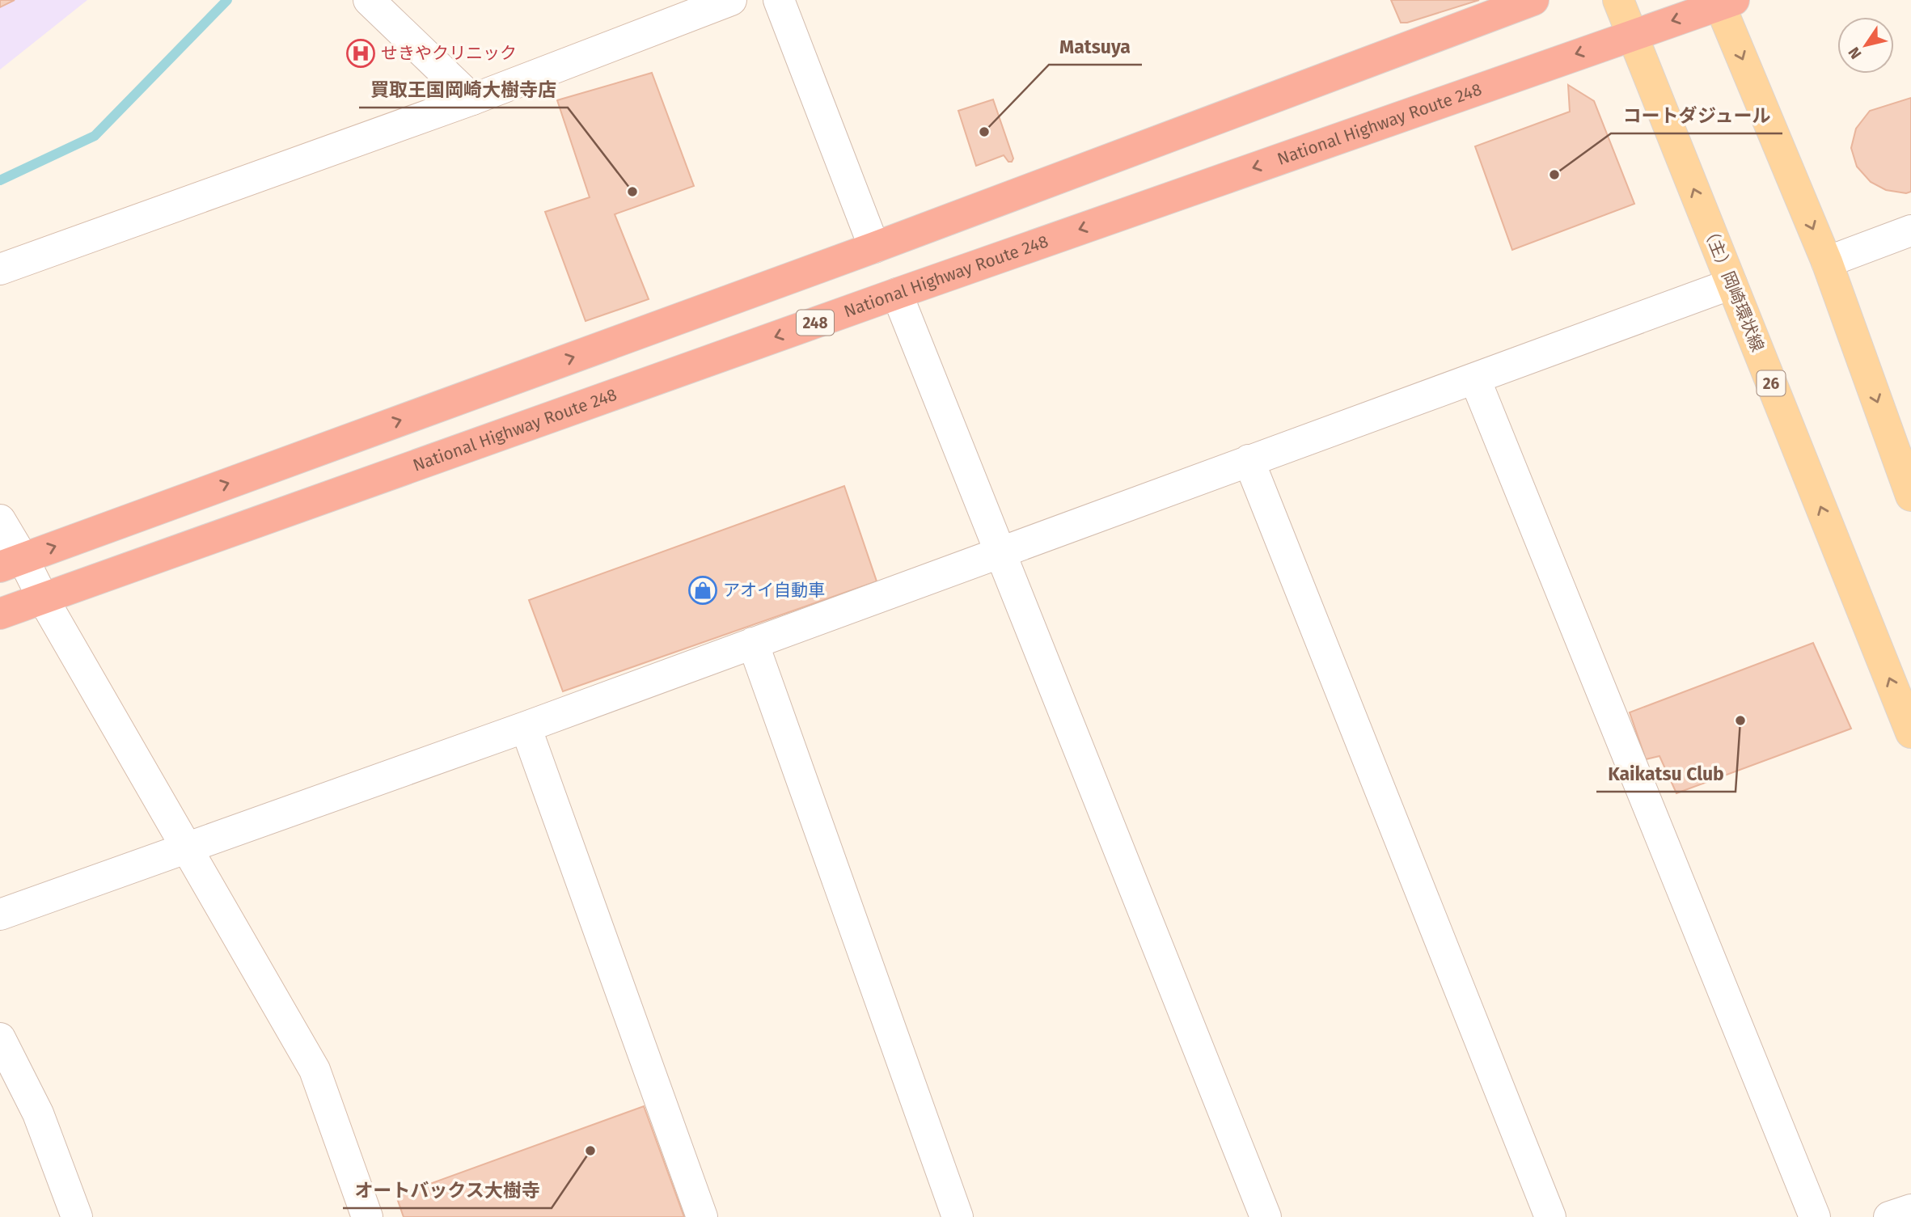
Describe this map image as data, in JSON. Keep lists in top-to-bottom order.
{
  "streets": {
    "highway": ["National Highway Route 248", "248"],
    "main road": ["（主）岡崎環状線", "26"]
  },
  "crossings": [
    ["National Highway Route 248", "（主）岡崎環状線"]
  ],
  "places": {
    "hospital": ["せきやクリニック"],
    "other": [
      "Matsuya",
      "コートダジュール",
      "買取王国岡崎大樹寺店",
      "Kaikatsu Club",
      "オートバックス大樹寺"
    ],
    "shop": ["アオイ自動車"]
  },
  "north": "bottom left"
}
